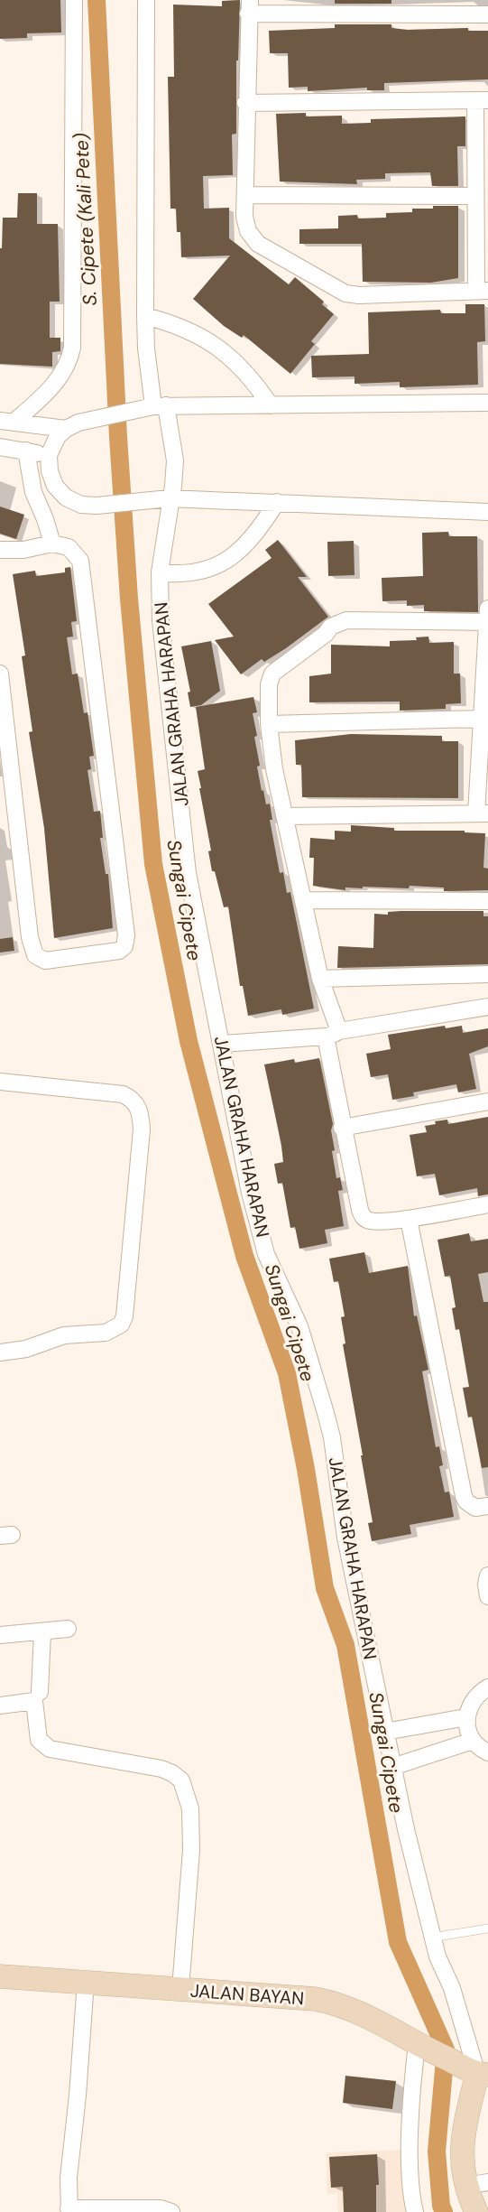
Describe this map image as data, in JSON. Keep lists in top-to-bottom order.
{
  "streets": {
    "main road": ["JALAN BAYAN"],
    "street": ["JALAN GRAHA HARAPAN"]
  },
  "crossings": [
    ["JALAN GRAHA HARAPAN", "JALAN BAYAN"]
  ],
  "water": ["S. Cipete (Kali Pete)", "Sungai Cipete"]
}
